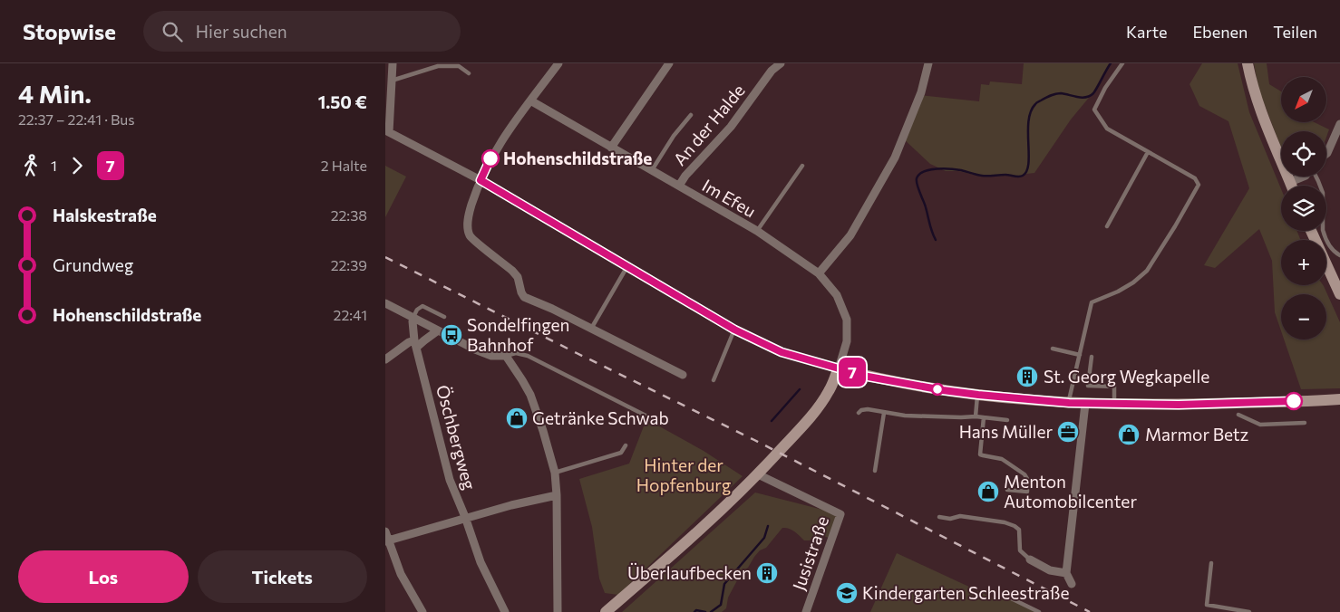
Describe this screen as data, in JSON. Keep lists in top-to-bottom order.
{
  "streets": {
    "street": [
      "An der Halde",
      "Im Efeu",
      "Öschbergweg",
      "Jusistraße"
    ]
  },
  "crossings": [
    ["An der Halde", "Im Efeu"]
  ],
  "parks": ["Hinter der Hopfenburg"],
  "places": {
    "other": ["Hohenschildstraße"],
    "bus stop": ["Sondelfingen Bahnhof"],
    "building": ["St. Georg Wegkapelle", "Überlaufbecken"],
    "shop": ["Getränke Schwab", "Marmor Betz", "Menton Automobilcenter"],
    "office": ["Hans Müller"],
    "school or university": ["Kindergarten Schleestraße"]
  },
  "lines": ["bus line 7"],
  "north": "bottom left",
  "page": {
    "header": "Stopwise",
    "search": "Hier suchen",
    "nav": ["Karte", "Ebenen", "Teilen"],
    "heading": ["4 Min.", "22:37 – 22:41 · Bus", "1.50 €"],
    "on_map": "7",
    "map_buttons": ["+", "−"],
    "legs": ["1", "7", "2 Halte"],
    "list": [
      {
        "name": "Halskestraße",
        "value": "22:38"
      },
      {
        "name": "Grundweg",
        "value": "22:39"
      },
      {
        "name": "Hohenschildstraße",
        "value": "22:41"
      }
    ],
    "buttons": ["Los", "Tickets"]
  }
}
